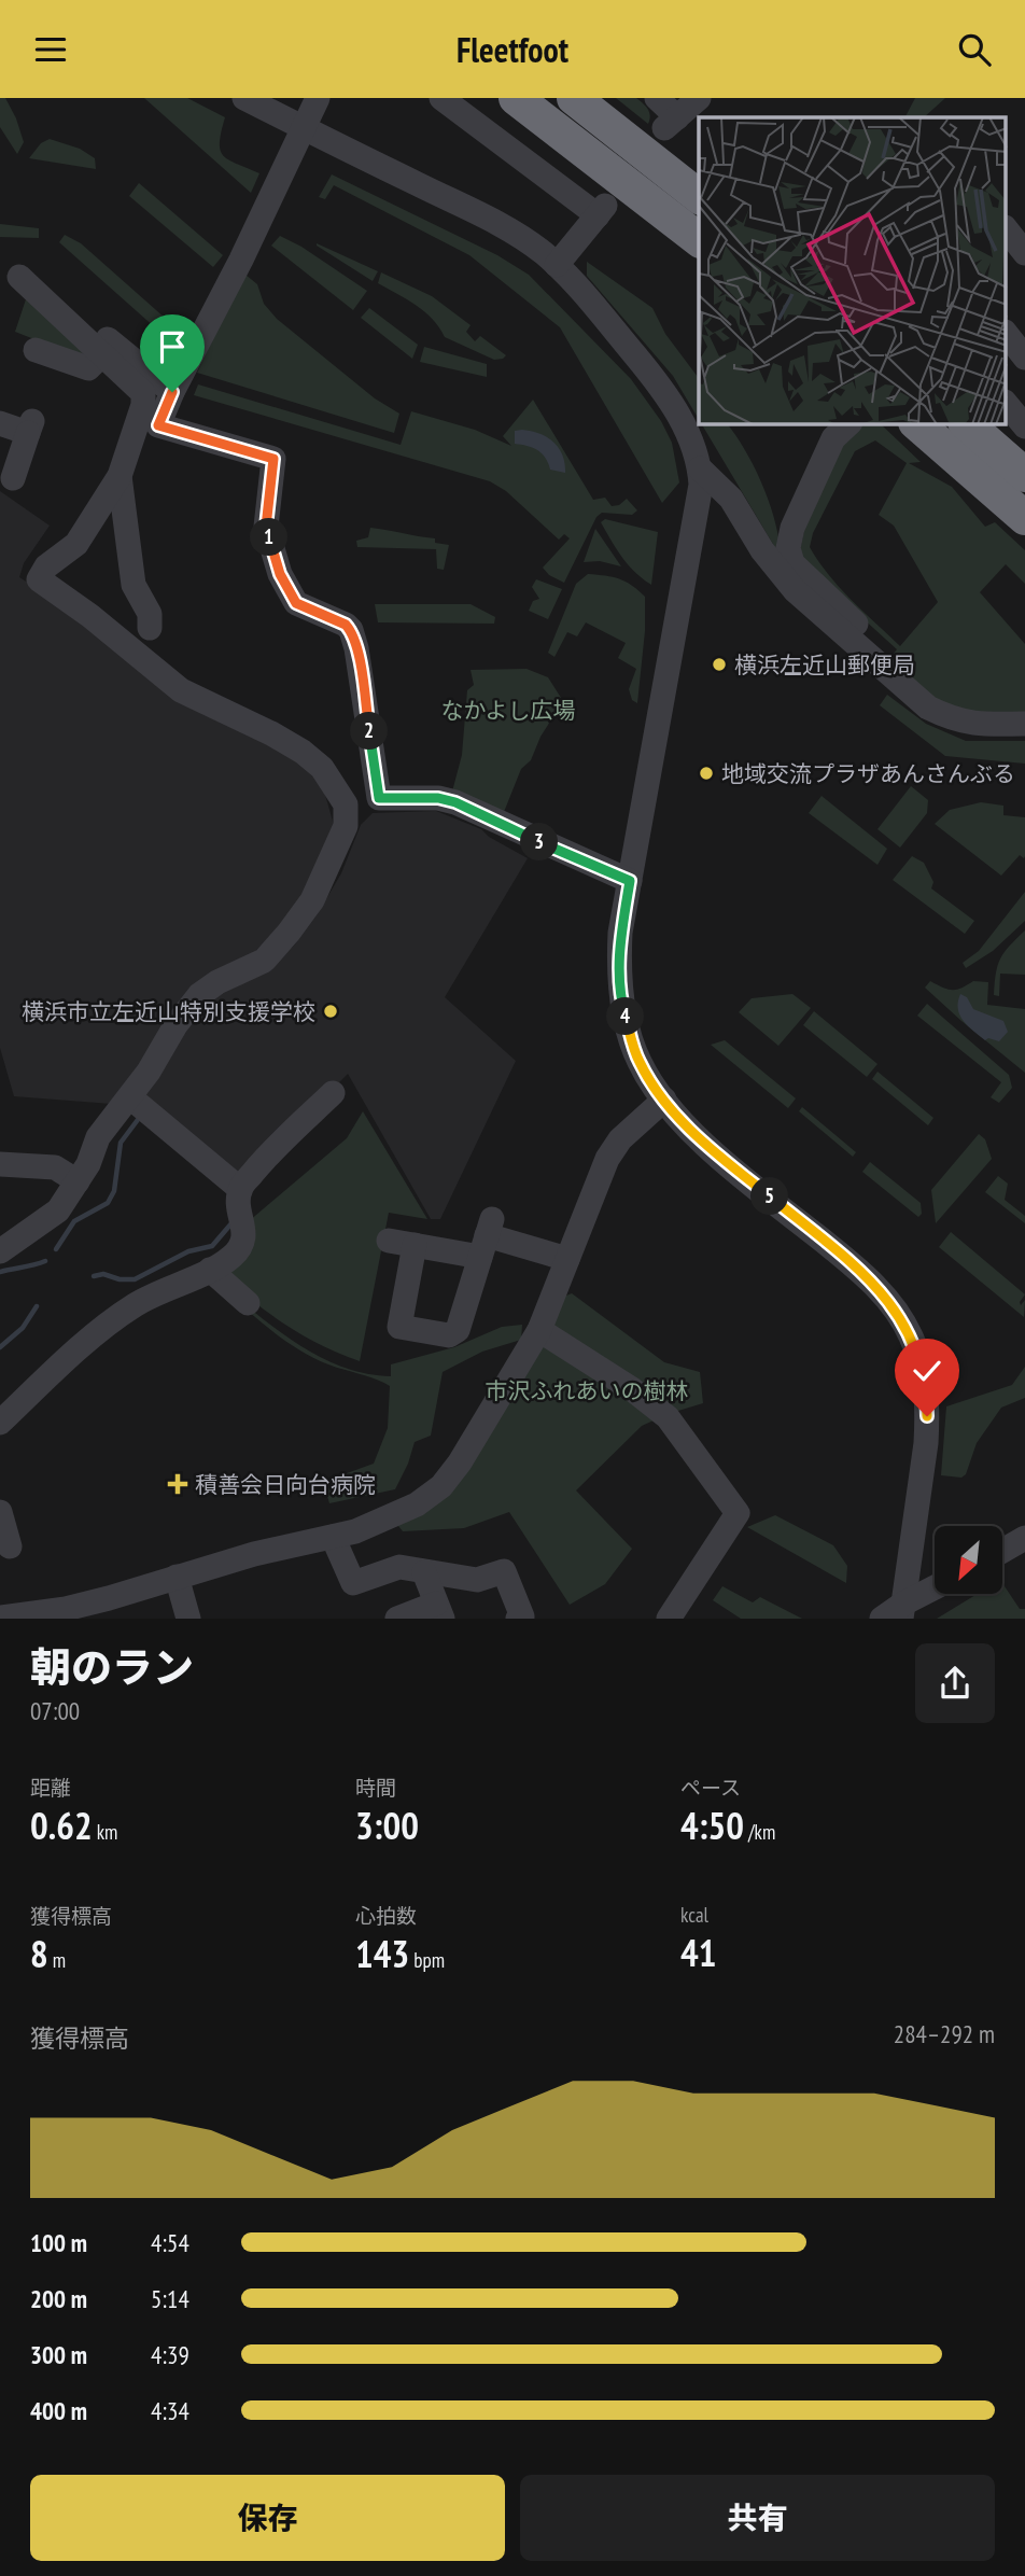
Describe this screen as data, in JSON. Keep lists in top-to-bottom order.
{
  "parks": ["なかよし広場", "市沢ふれあいの樹林"],
  "places": {
    "other": ["横浜左近山郵便局", "地域交流プラザあんさんぶる", "横浜市立左近山特別支援学校"],
    "health": ["積善会日向台病院"]
  },
  "north": "bottom left",
  "page": {
    "header": "Fleetfoot",
    "pins": [
      "1",
      "2",
      "3",
      "4",
      "5"
    ],
    "heading": ["朝のラン", "07:00"],
    "stats": [
      ["距離", "0.62 km"],
      ["時間", "3:00"],
      ["ペース", "4:50 /km"],
      ["獲得標高", "8 m"],
      ["心拍数", "143 bpm"],
      ["kcal", "41"]
    ],
    "chart": ["獲得標高", "284–292 m"],
    "list": [
      {
        "name": "100 m",
        "note": "4:54"
      },
      {
        "name": "200 m",
        "note": "5:14"
      },
      {
        "name": "300 m",
        "note": "4:39"
      },
      {
        "name": "400 m",
        "note": "4:34"
      }
    ],
    "buttons": ["保存", "共有"]
  }
}
